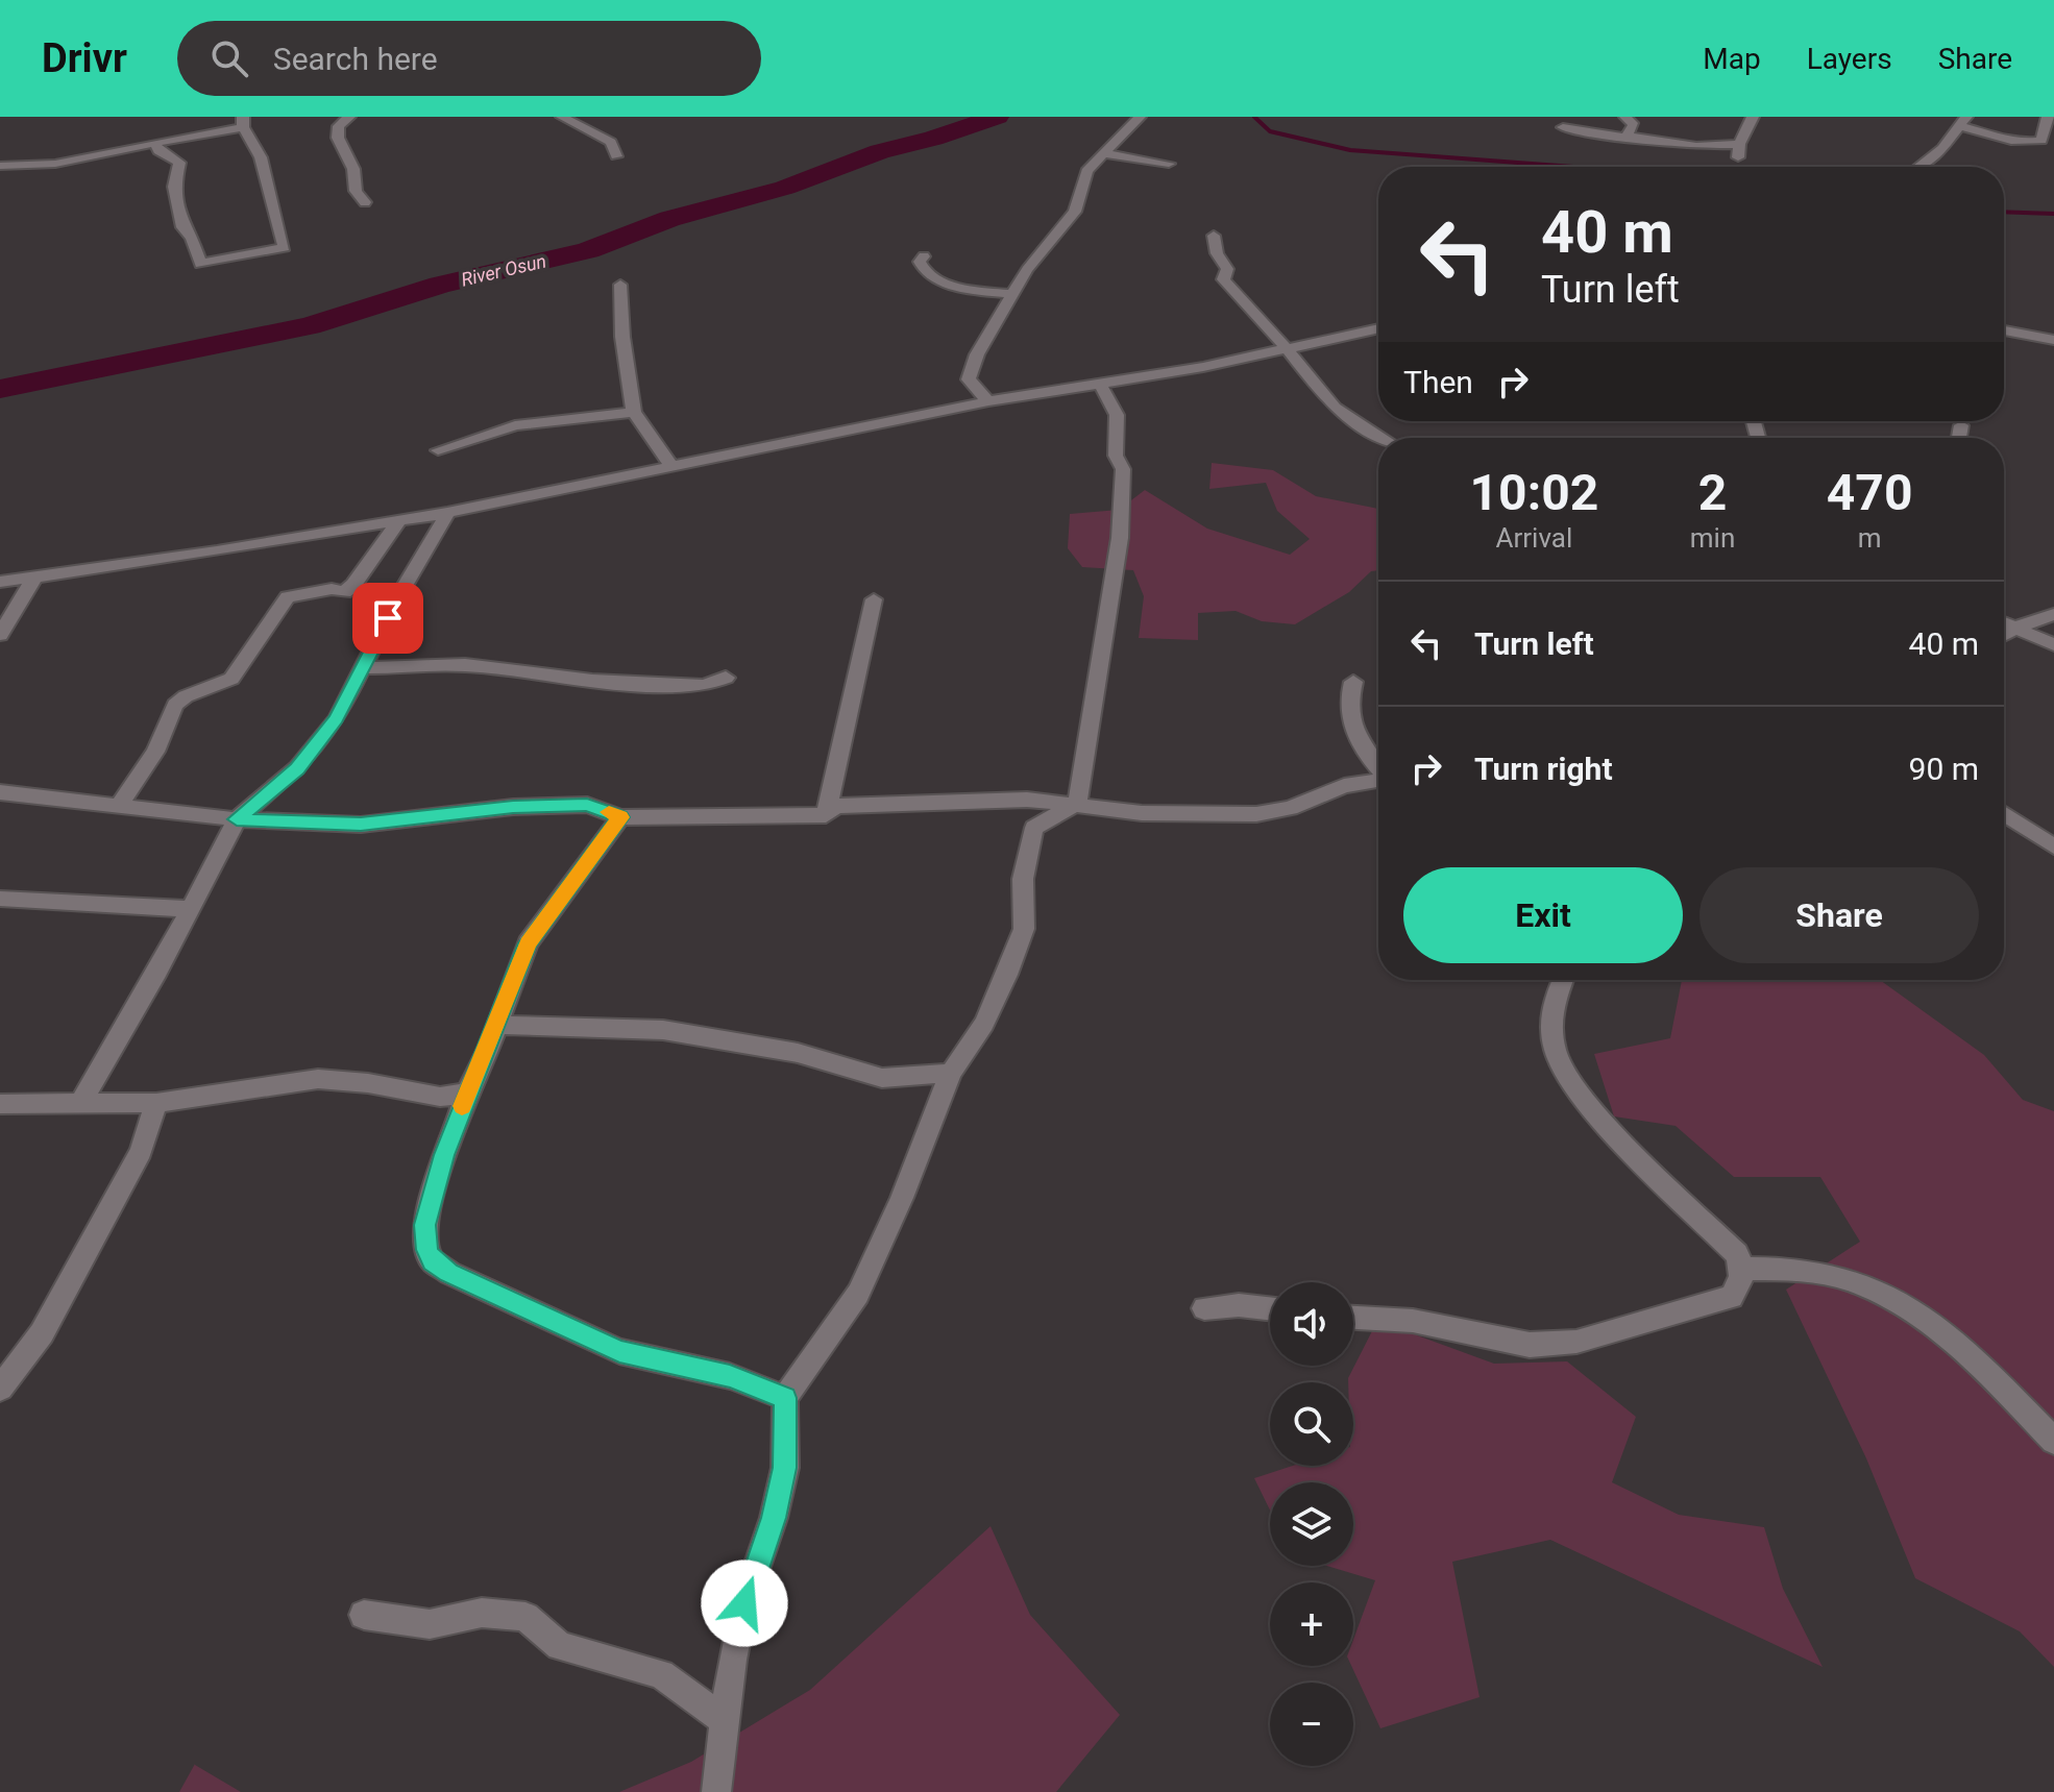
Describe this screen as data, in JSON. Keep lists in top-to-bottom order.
{
  "water": ["River Osun"],
  "page": {
    "header": "Drivr",
    "search": "Search here",
    "nav": ["Map", "Layers", "Share"],
    "turn": ["40 m", "Turn left"],
    "then": "Then",
    "eta": [
      "10:02",
      "Arrival",
      "2",
      "min",
      "470",
      "m"
    ],
    "list": [
      {
        "name": "Turn left",
        "value": "40 m"
      },
      {
        "name": "Turn right",
        "value": "90 m"
      }
    ],
    "buttons": ["Exit", "Share"],
    "map_buttons": ["+", "−"]
  }
}
